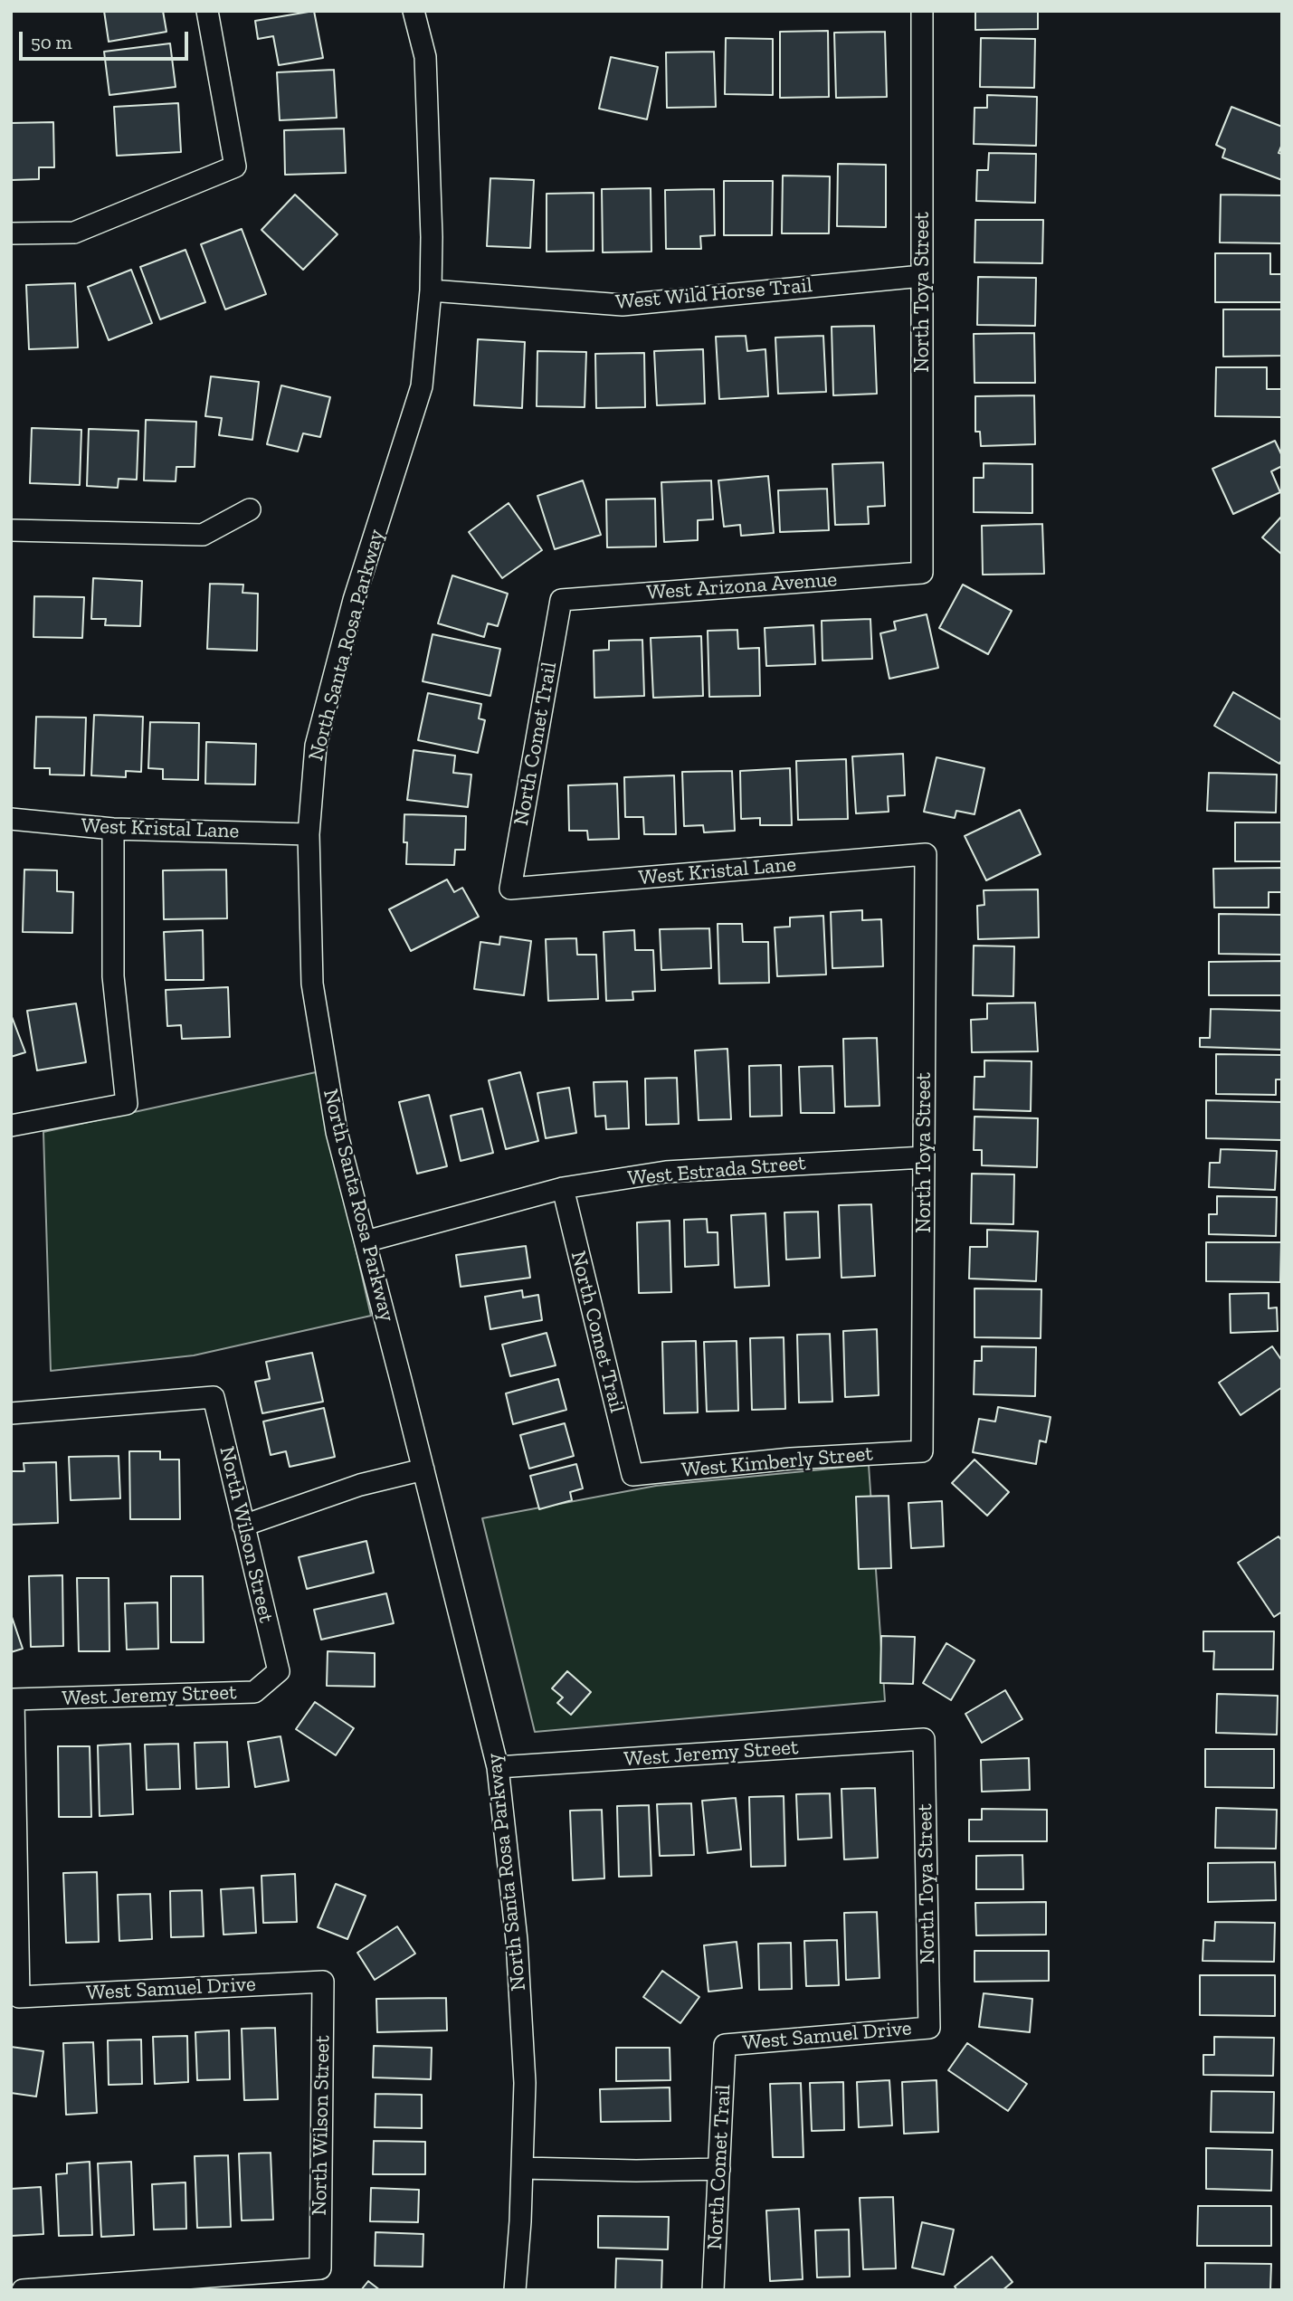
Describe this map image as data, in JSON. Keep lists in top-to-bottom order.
{
  "streets": {
    "street": [
      "North Toya Street",
      "West Wild Horse Trail",
      "West Arizona Avenue",
      "North Santa Rosa Parkway",
      "North Comet Trail",
      "West Kristal Lane",
      "West Estrada Street",
      "West Kimberly Street",
      "North Wilson Street",
      "West Jeremy Street",
      "West Samuel Drive"
    ]
  },
  "crossings": [
    ["North Toya Street", "West Wild Horse Trail"],
    ["North Toya Street", "West Arizona Avenue"],
    ["North Toya Street", "West Kristal Lane"],
    ["North Toya Street", "West Estrada Street"],
    ["North Toya Street", "West Kimberly Street"],
    ["North Toya Street", "West Jeremy Street"],
    ["North Toya Street", "West Samuel Drive"],
    ["West Wild Horse Trail", "North Santa Rosa Parkway"],
    ["West Arizona Avenue", "North Comet Trail"],
    ["North Santa Rosa Parkway", "West Kristal Lane"],
    ["North Santa Rosa Parkway", "West Estrada Street"],
    ["North Santa Rosa Parkway", "West Jeremy Street"],
    ["North Comet Trail", "West Kristal Lane"],
    ["North Comet Trail", "West Estrada Street"],
    ["North Comet Trail", "West Kimberly Street"],
    ["North Comet Trail", "West Samuel Drive"],
    ["North Wilson Street", "West Jeremy Street"],
    ["North Wilson Street", "West Samuel Drive"],
    ["West Jeremy Street", "West Samuel Drive"]
  ],
  "scale_bar": "50 m"
}
